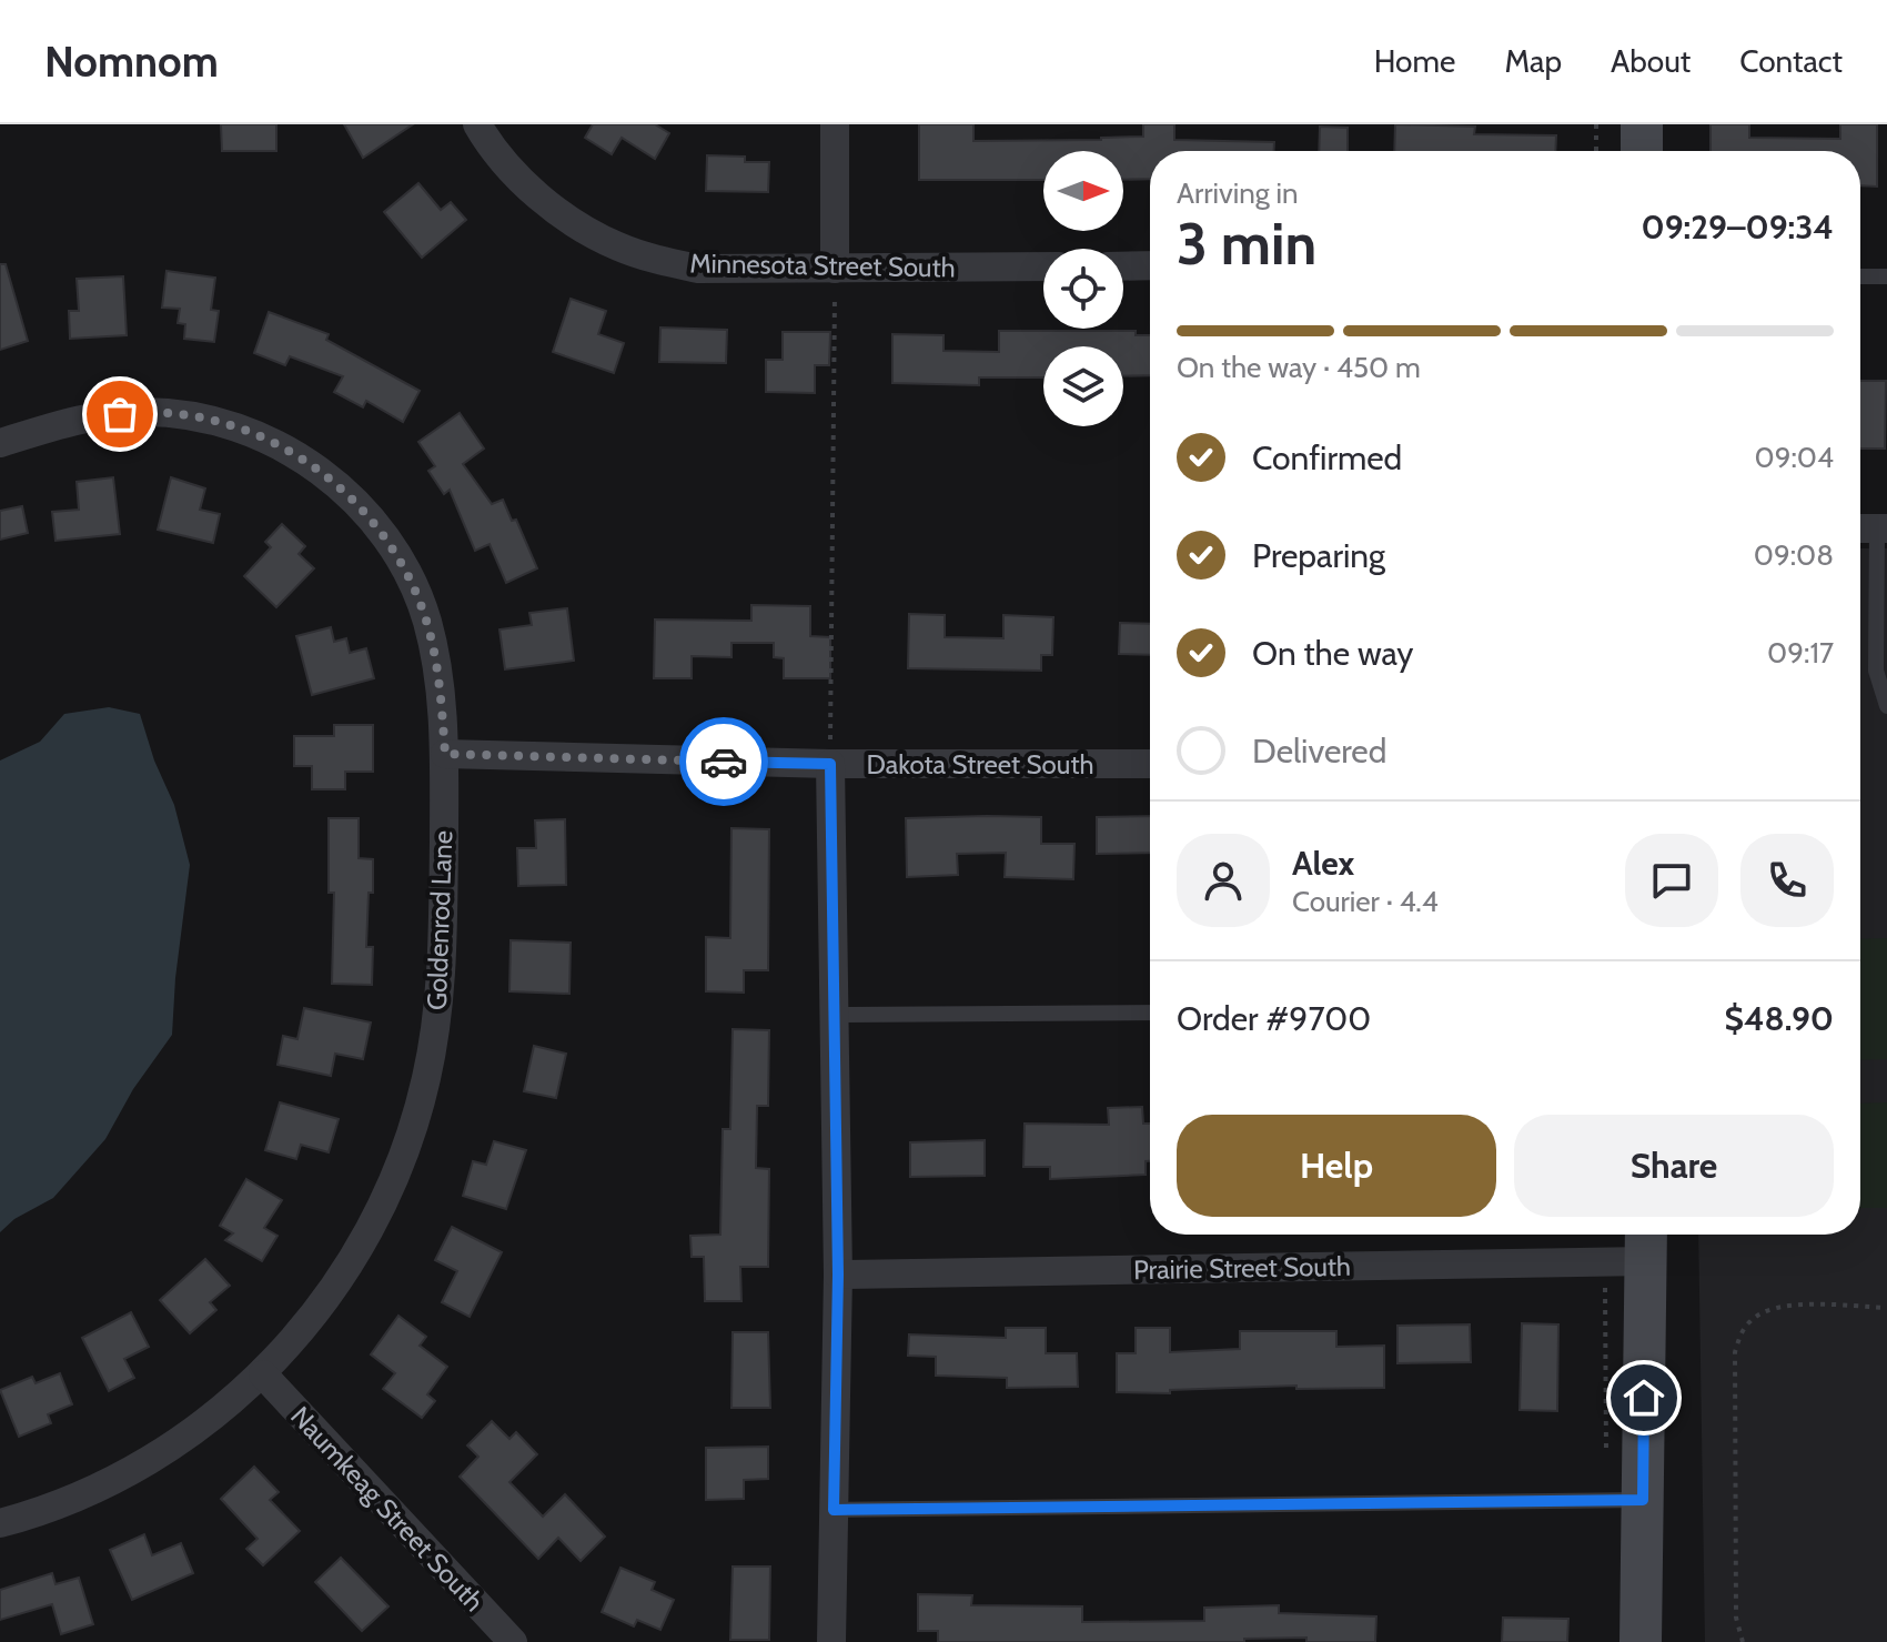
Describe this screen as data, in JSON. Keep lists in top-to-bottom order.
{
  "streets": {
    "street": [
      "Minnesota Street South",
      "Dakota Street South",
      "Goldenrod Lane",
      "Prairie Street South",
      "Naumkeag Street South"
    ]
  },
  "crossings": [
    ["Dakota Street South", "Goldenrod Lane"],
    ["Goldenrod Lane", "Naumkeag Street South"]
  ],
  "north": "right",
  "page": {
    "header": "Nomnom",
    "nav": [
      "Home",
      "Map",
      "About",
      "Contact"
    ],
    "heading": ["3 min", "Arriving in", "09:29–09:34"],
    "panel": [
      "Alex",
      "Courier · 4.4",
      "Order #9700",
      "$48.90"
    ],
    "bar": "On the way · 450 m",
    "list": [
      ["Confirmed", "09:04"],
      ["Preparing", "09:08"],
      ["On the way", "09:17"],
      "Delivered"
    ],
    "buttons": ["Help", "Share"]
  }
}
